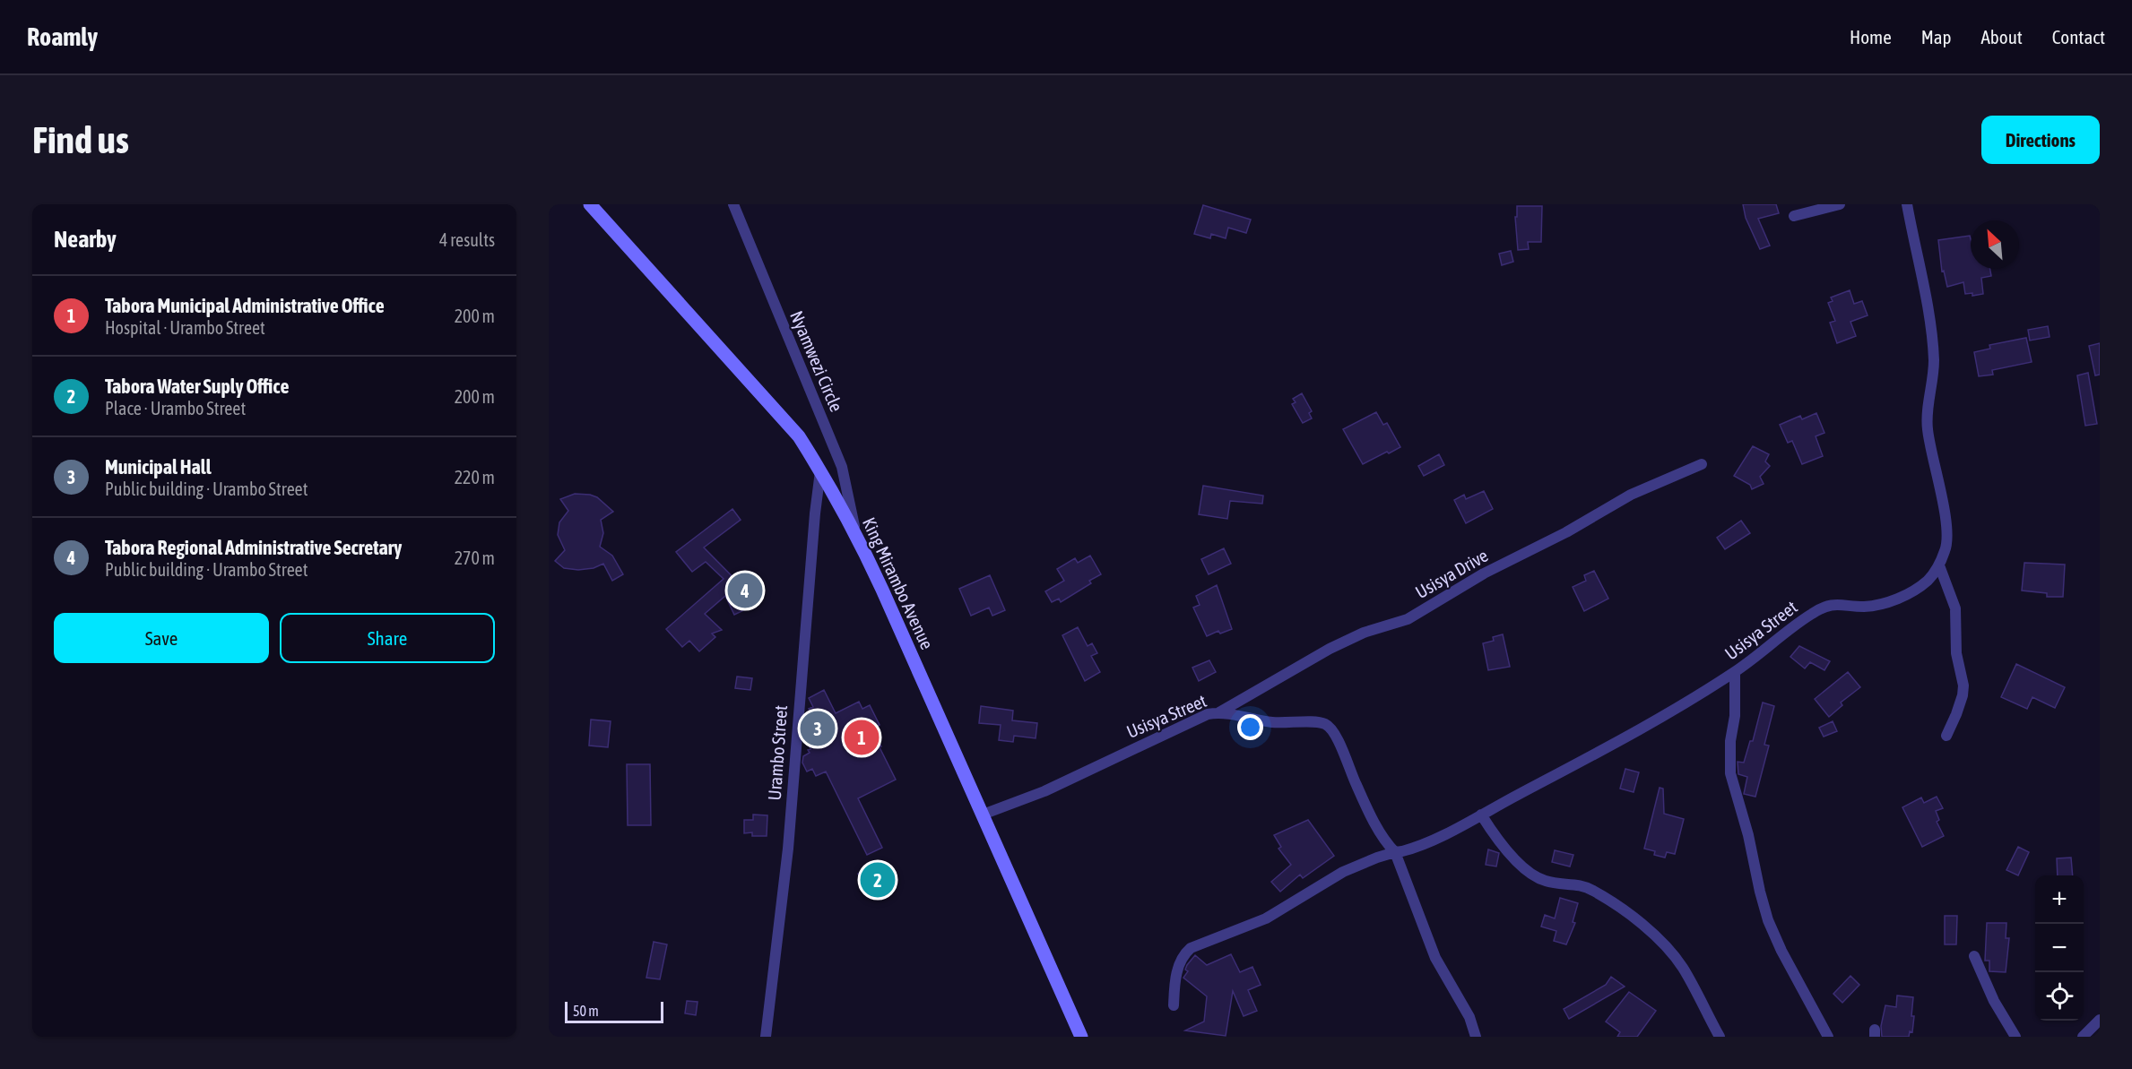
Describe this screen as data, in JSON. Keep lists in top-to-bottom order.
{
  "streets": {
    "main road": ["King Mirambo Avenue"],
    "street": [
      "Nyamwezi Circle",
      "Usisya Drive",
      "Usisya Street",
      "Urambo Street"
    ]
  },
  "crossings": [
    ["Nyamwezi Circle", "King Mirambo Avenue"],
    ["Usisya Drive", "Usisya Street"],
    ["King Mirambo Avenue", "Usisya Street"],
    ["King Mirambo Avenue", "Urambo Street"]
  ],
  "scale_bar": "50 m",
  "north": "top left",
  "page": {
    "header": "Roamly",
    "nav": [
      "Home",
      "Map",
      "About",
      "Contact"
    ],
    "buttons": [
      "Directions",
      ["Save", "Share"]
    ],
    "title": "Find us",
    "heading": ["Nearby", "4 results"],
    "list": [
      {
        "mark": "1",
        "name": "Tabora Municipal Administrative Office",
        "note": "Hospital · Urambo Street",
        "value": "200 m"
      },
      {
        "mark": "2",
        "name": "Tabora Water Suply Office",
        "note": "Place · Urambo Street",
        "value": "200 m"
      },
      {
        "mark": "3",
        "name": "Municipal Hall",
        "note": "Public building · Urambo Street",
        "value": "220 m"
      },
      {
        "mark": "4",
        "name": "Tabora Regional Administrative Secretary",
        "note": "Public building · Urambo Street",
        "value": "270 m"
      }
    ],
    "pins": [
      "4",
      "3",
      "1",
      "2"
    ],
    "map_buttons": ["+", "−"],
    "scale": "50 m"
  }
}
